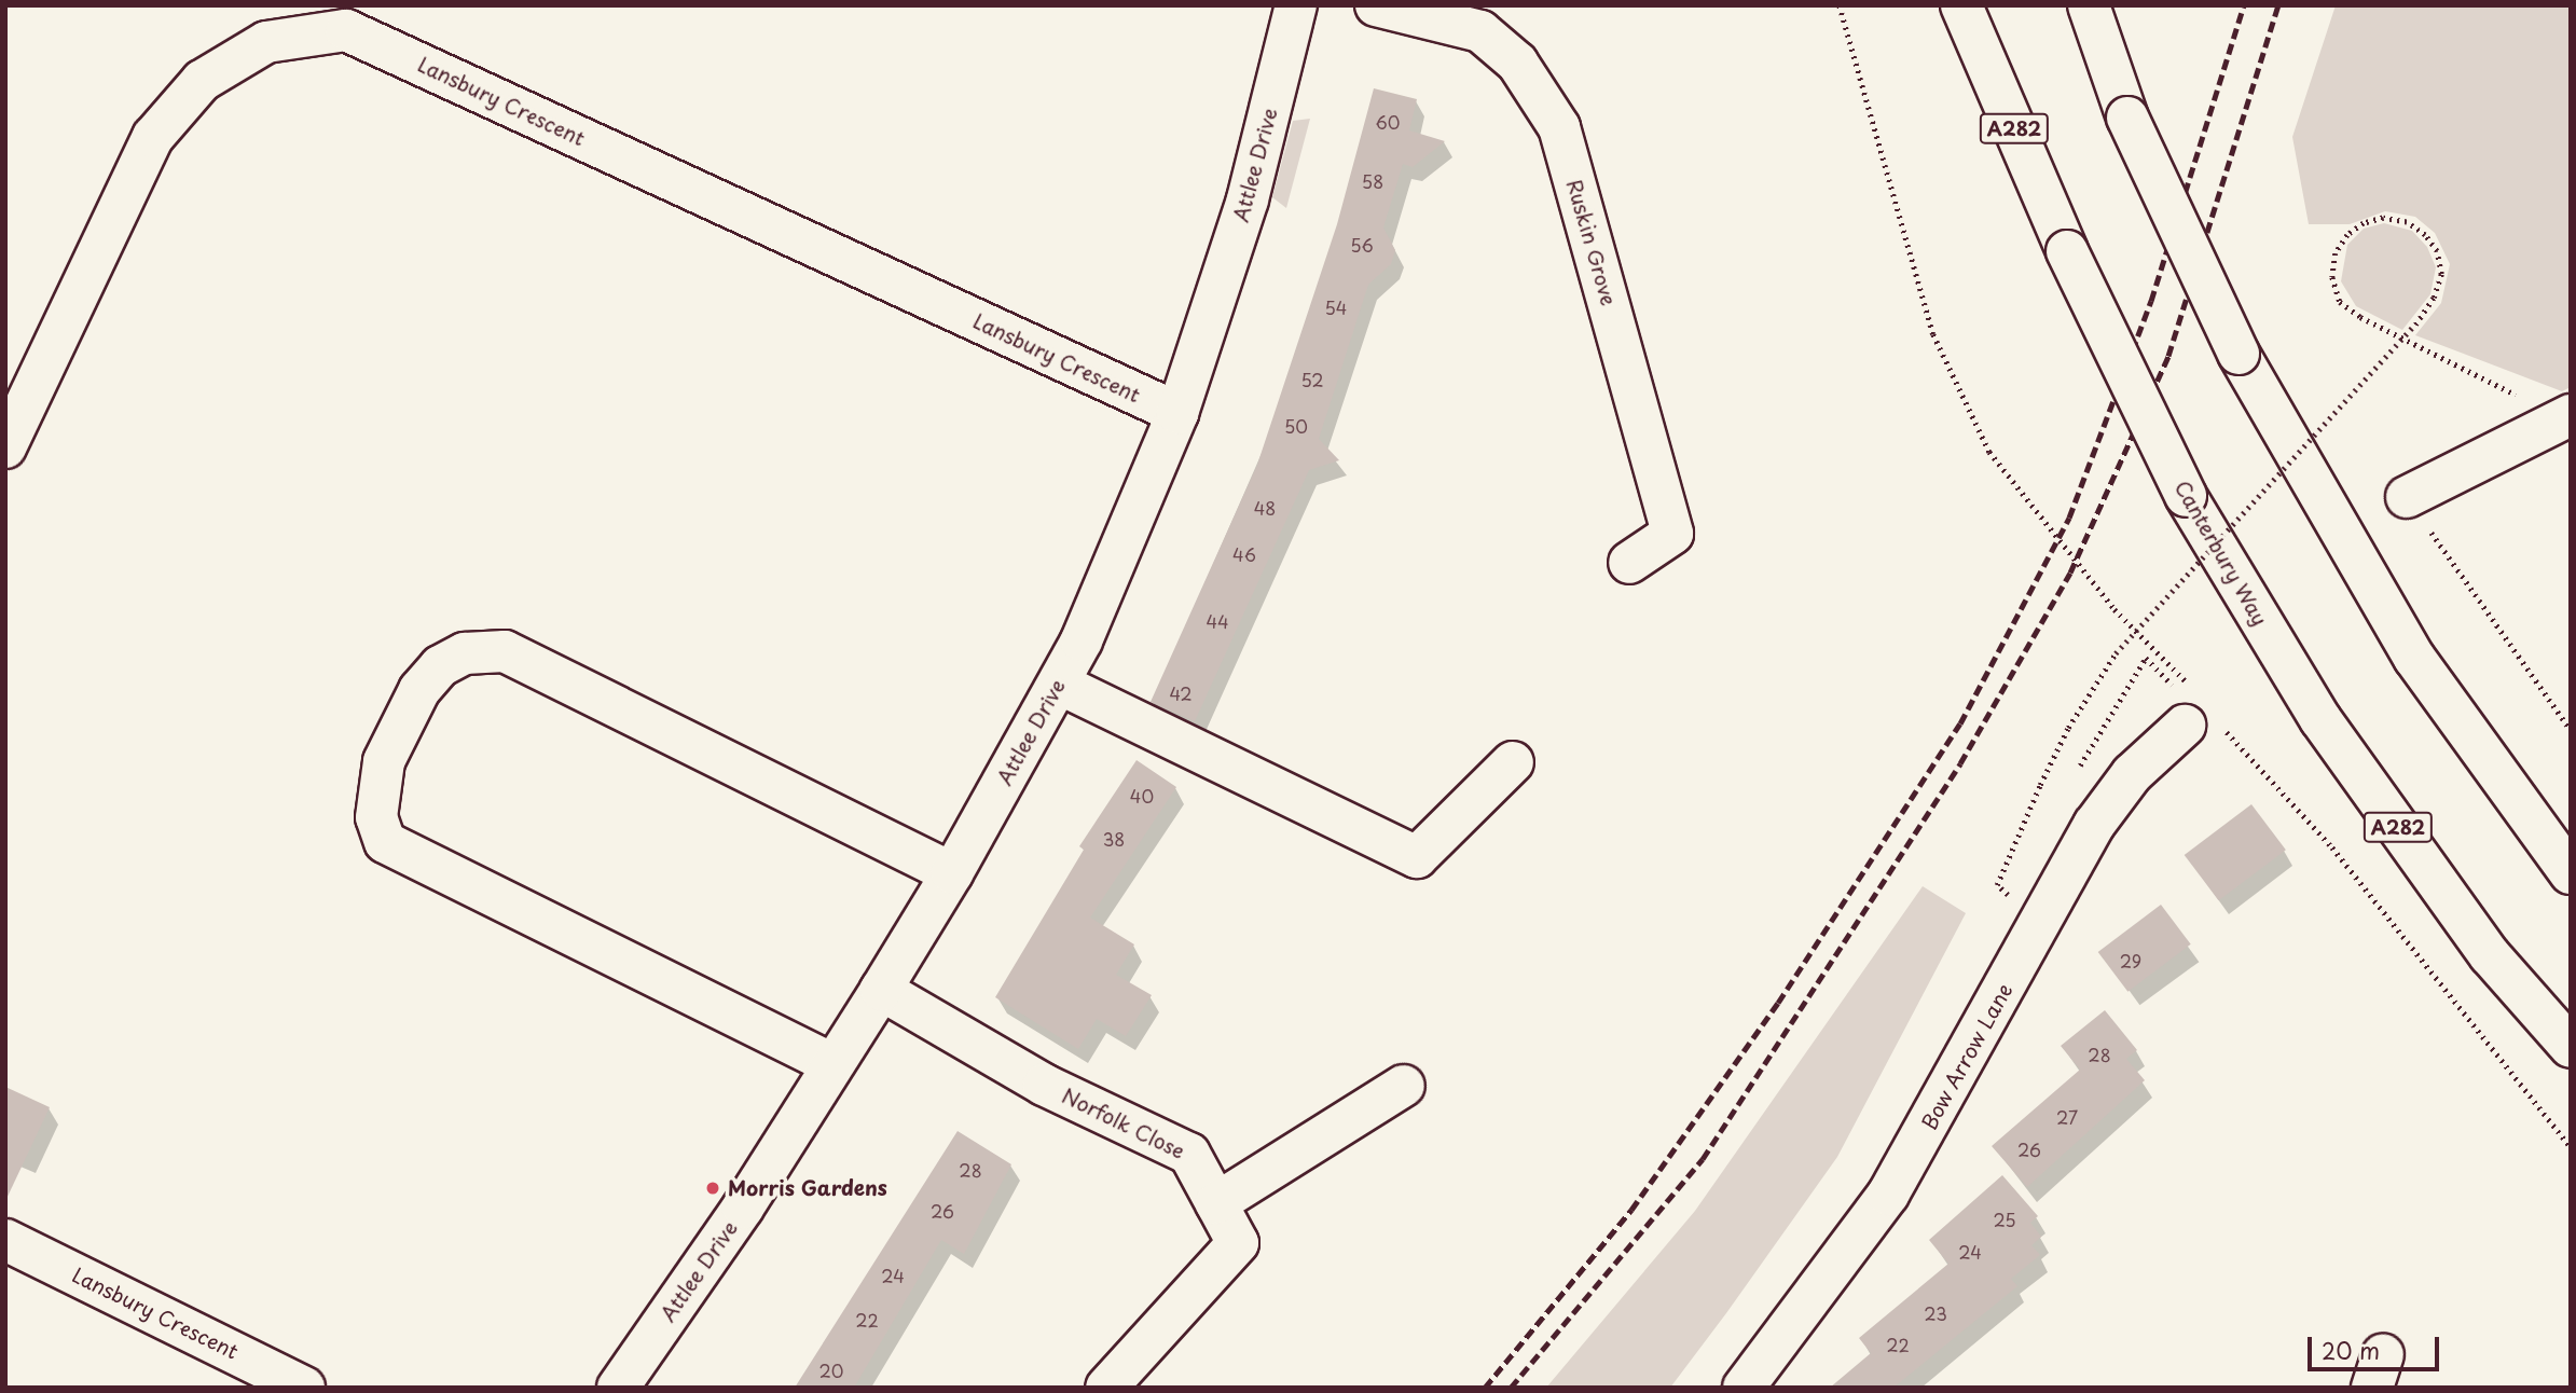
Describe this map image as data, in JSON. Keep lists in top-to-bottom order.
{
  "streets": {
    "main road": [
      "Lansbury Crescent",
      "A282",
      "Attlee Drive",
      "Ruskin Grove",
      "Canterbury Way",
      "Bow Arrow Lane",
      "Norfolk Close"
    ]
  },
  "crossings": [
    ["Lansbury Crescent", "Attlee Drive"],
    ["Attlee Drive", "Norfolk Close"]
  ],
  "places": ["Morris Gardens"],
  "house_numbers": [
    "60",
    "58",
    "56",
    "54",
    "52",
    "50",
    "48",
    "46",
    "44",
    "42",
    "40",
    "38",
    "29",
    "28",
    "27",
    "26",
    "28",
    "26",
    "25",
    "24",
    "24",
    "23",
    "22",
    "22",
    "20"
  ],
  "scale_bar": "20 m"
}
